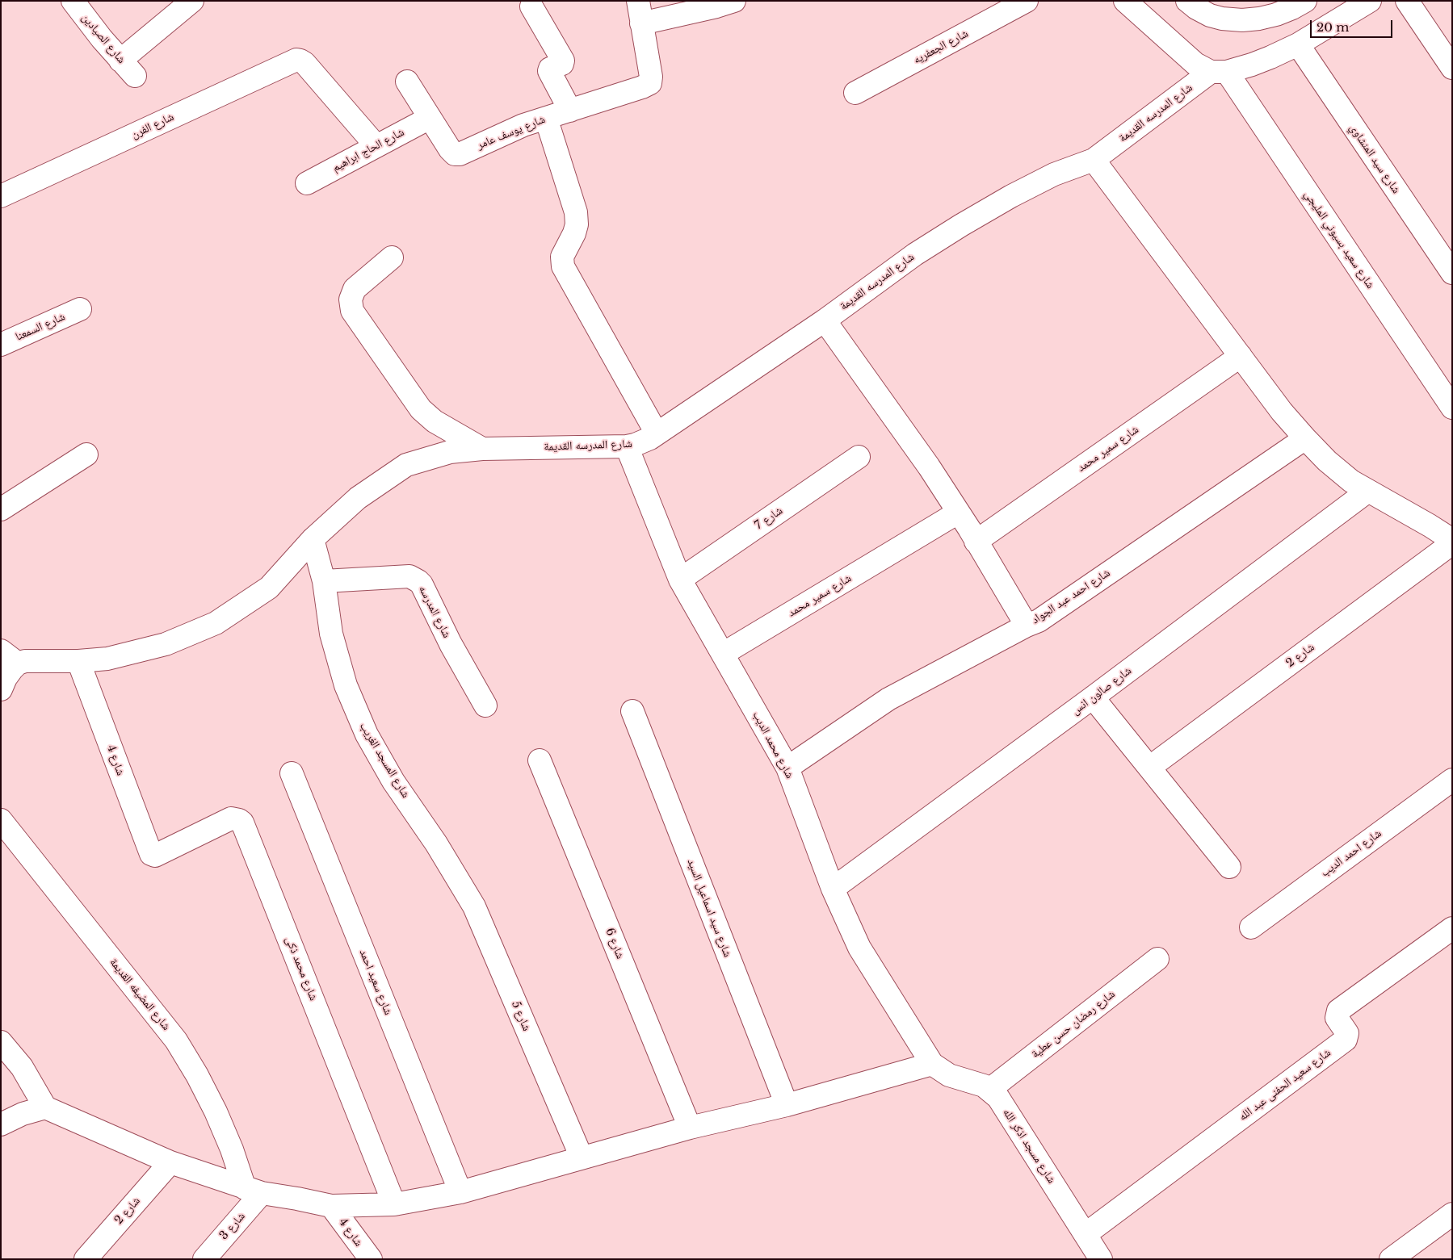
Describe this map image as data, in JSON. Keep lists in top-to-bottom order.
{
  "streets": {
    "street": [
      "شارع الصيادين",
      "شارع الجعفريه",
      "شارع المدرسه القديمة",
      "شارع الفرن",
      "شارع يوسف عامر",
      "شارع الحاج ابراهيم",
      "شارع سيد المنشاوي",
      "شارع سعيد بسيوني المليجي",
      "شارع السمعنا",
      "شارع سمير محمد",
      "شارع 7",
      "شارع احمد عبد الجواد",
      "شارع المدرسه",
      "شارع 2",
      "شارع صالون انس",
      "شارع محمد الديب",
      "شارع 4",
      "شارع المسجد الغريب",
      "شارع احمد الديب",
      "شارع سيد اسماعيل السيد",
      "شارع 6",
      "شارع محمد ذكى",
      "شارع سعيد احمد",
      "شارع المضيفه القديمة",
      "شارع 5",
      "شارع رمضان حسن عطية",
      "شارع سعيد الحفنى عبد الله",
      "شارع مسجد اذكر الله",
      "شارع 3"
    ]
  },
  "crossings": [
    ["شارع المدرسه القديمة", "شارع سعيد بسيوني المليجي"],
    ["شارع المدرسه القديمة", "شارع محمد الديب"],
    ["شارع المدرسه القديمة", "شارع 4"],
    ["شارع المدرسه القديمة", "شارع المسجد الغريب"],
    ["شارع الفرن", "شارع الحاج ابراهيم"],
    ["شارع يوسف عامر", "شارع الحاج ابراهيم"],
    ["شارع سمير محمد", "شارع محمد الديب"],
    ["شارع 7", "شارع محمد الديب"],
    ["شارع احمد عبد الجواد", "شارع محمد الديب"],
    ["شارع المدرسه", "شارع المسجد الغريب"],
    ["شارع صالون انس", "شارع محمد الديب"],
    ["شارع محمد الديب", "شارع مسجد اذكر الله"],
    ["شارع 4", "شارع محمد ذكى"],
    ["شارع المسجد الغريب", "شارع 5"],
    ["شارع المضيفه القديمة", "شارع 3"],
    ["شارع رمضان حسن عطية", "شارع مسجد اذكر الله"],
    ["شارع سعيد الحفنى عبد الله", "شارع مسجد اذكر الله"]
  ],
  "scale_bar": "20 m"
}
